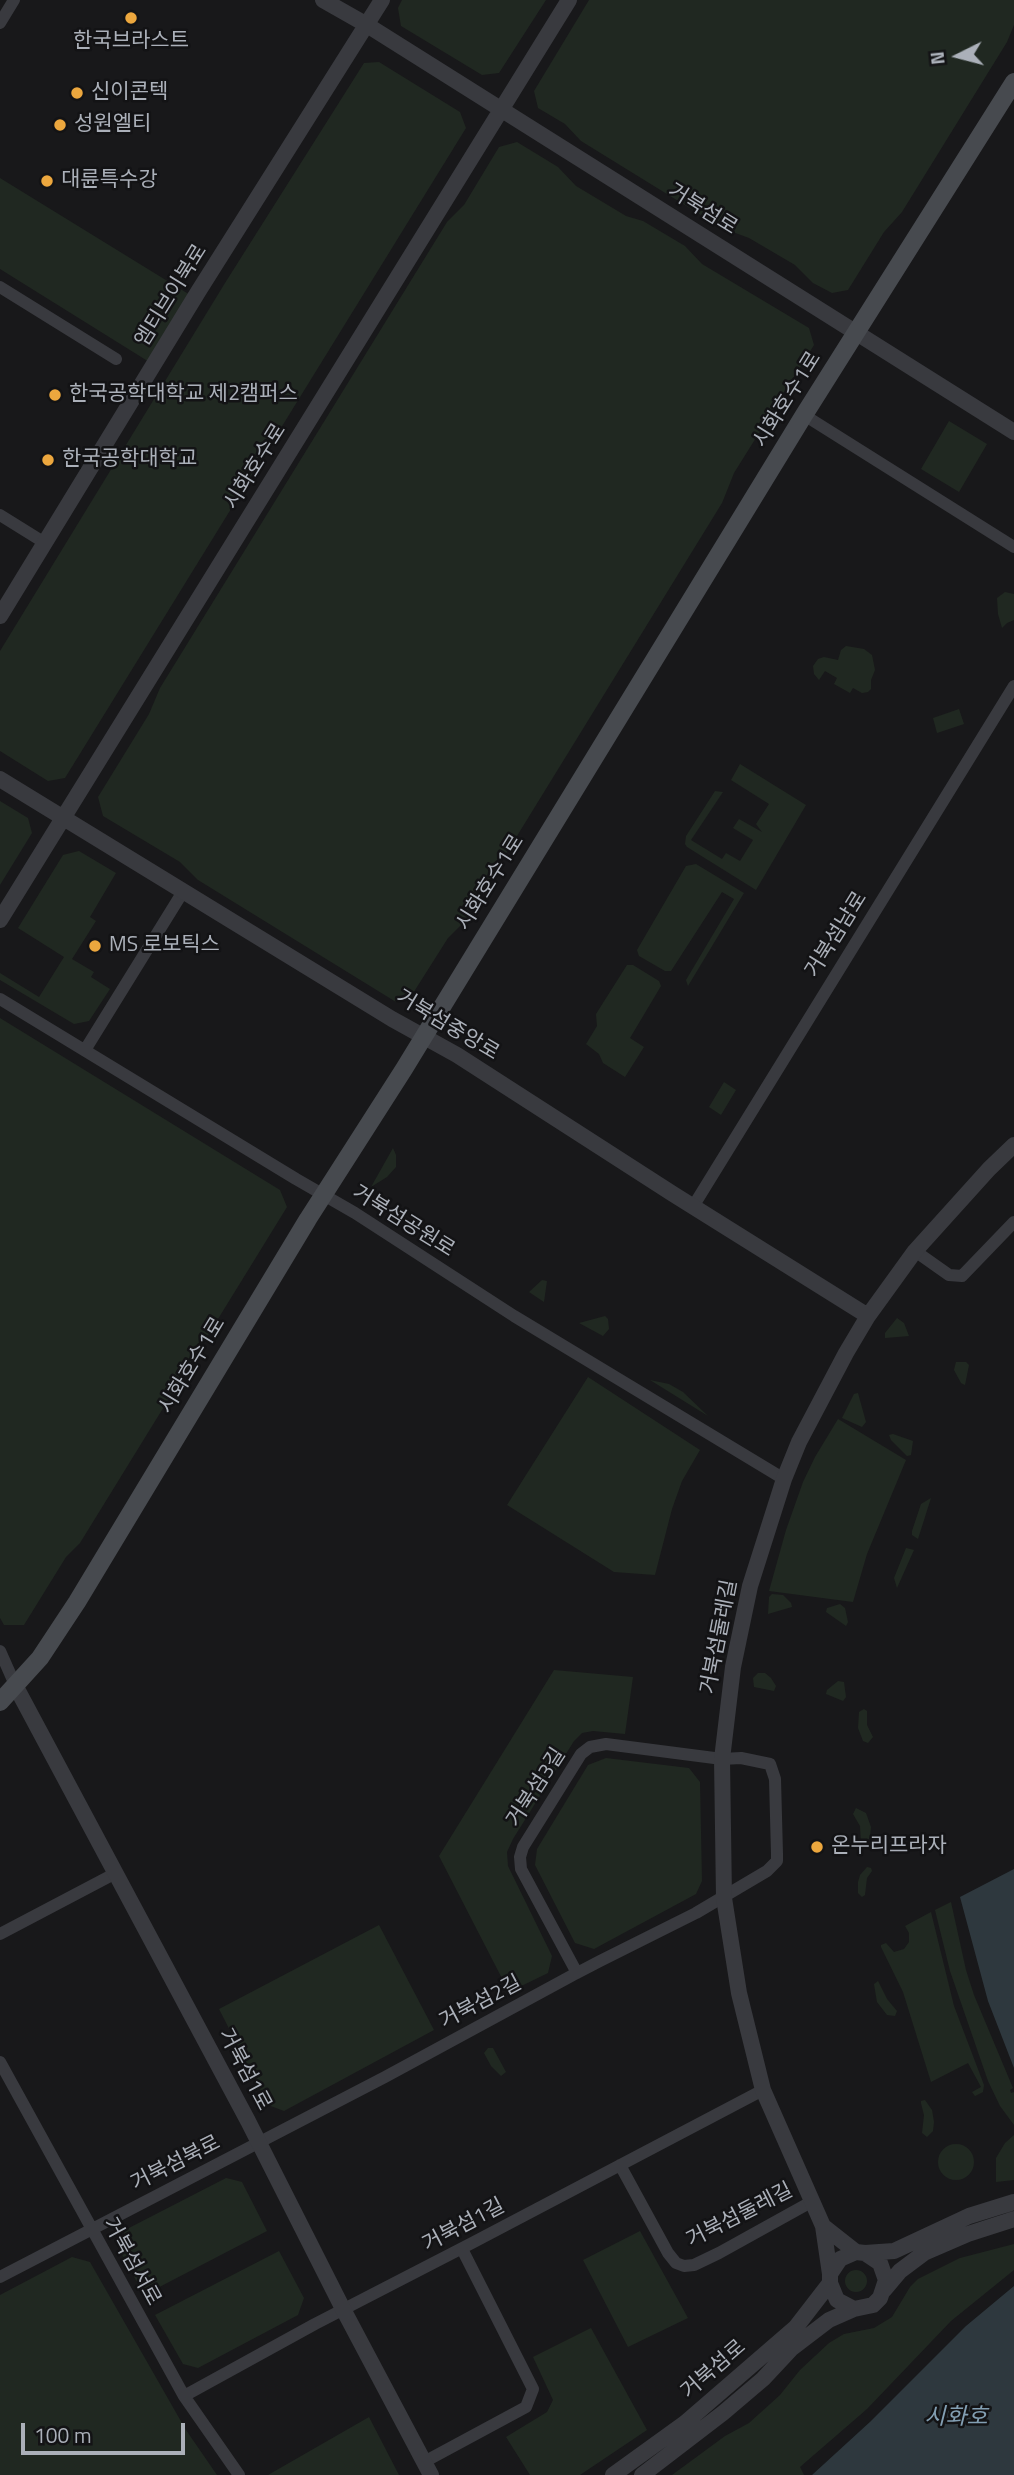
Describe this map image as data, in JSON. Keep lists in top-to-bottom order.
{
  "streets": {
    "main road": ["시화호수1로"],
    "street": [
      "거북섬로",
      "엠티브이북로",
      "시화호수로",
      "거북섬남로",
      "거북섬중앙로",
      "거북섬공원로",
      "거북섬둘레길",
      "거북섬3길",
      "거북섬2길",
      "거북섬1로",
      "거북섬북로",
      "거북섬1길",
      "거북섬서로"
    ]
  },
  "crossings": [
    ["거북섬로", "엠티브이북로"],
    ["거북섬로", "시화호수1로"],
    ["거북섬로", "시화호수로"],
    ["시화호수1로", "거북섬중앙로"],
    ["시화호수1로", "거북섬공원로"],
    ["시화호수1로", "거북섬1로"],
    ["시화호수로", "거북섬중앙로"],
    ["거북섬남로", "거북섬중앙로"],
    ["거북섬중앙로", "거북섬둘레길"],
    ["거북섬공원로", "거북섬둘레길"],
    ["거북섬둘레길", "거북섬3길"],
    ["거북섬둘레길", "거북섬2길"],
    ["거북섬둘레길", "거북섬1길"],
    ["거북섬3길", "거북섬2길"],
    ["거북섬2길", "거북섬1로"],
    ["거북섬2길", "거북섬북로"],
    ["거북섬1로", "거북섬북로"],
    ["거북섬1로", "거북섬1길"],
    ["거북섬북로", "거북섬서로"],
    ["거북섬1길", "거북섬서로"]
  ],
  "water": ["시화호"],
  "places": [
    "한국브라스트",
    "신이콘텍",
    "성원엘티",
    "대륜특수강",
    "한국공학대학교 제2캠퍼스",
    "한국공학대학교",
    "MS 로보틱스",
    "온누리프라자"
  ],
  "scale_bar": "100 m",
  "north": "left"
}
